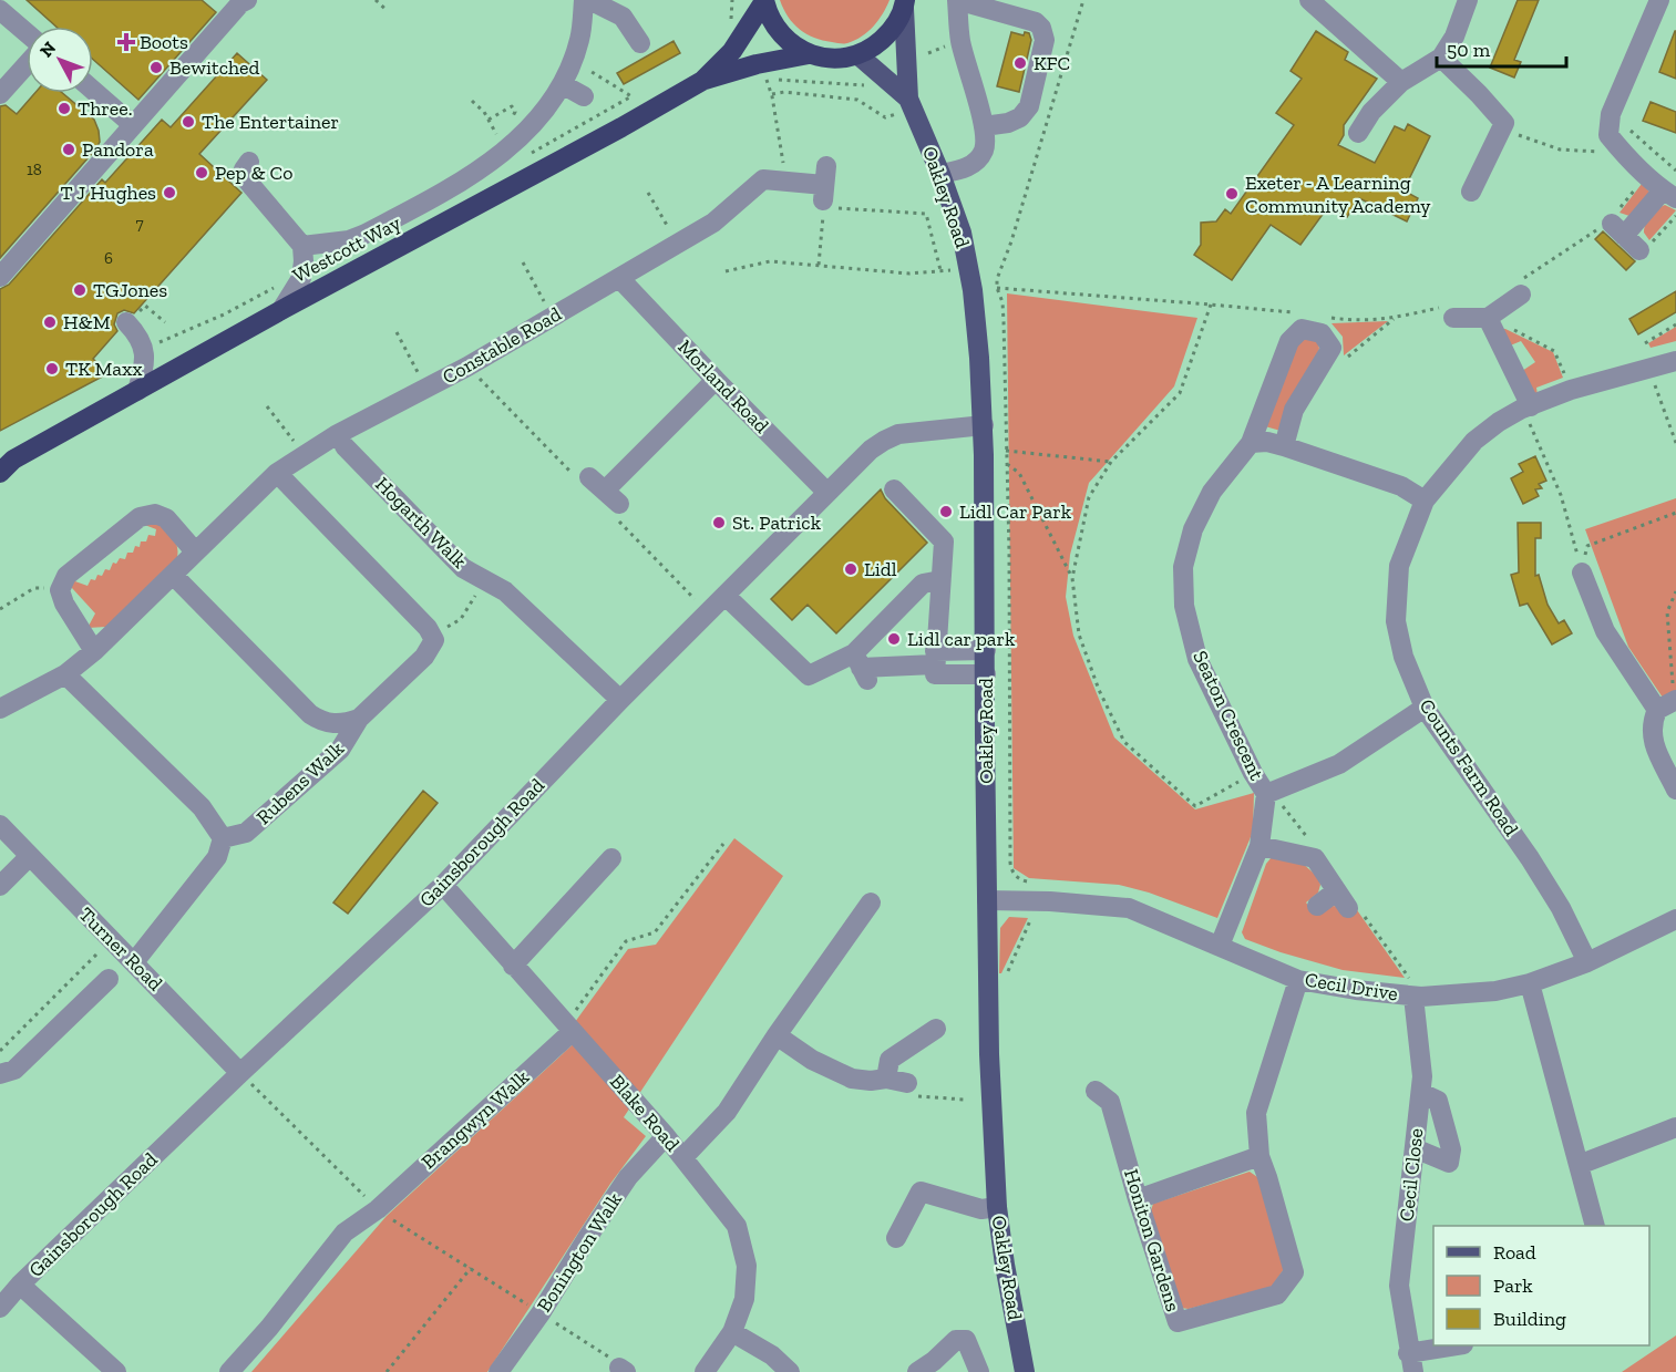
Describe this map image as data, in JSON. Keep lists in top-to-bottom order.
{
  "streets": {
    "highway": ["Westcott Way"],
    "main road": ["Oakley Road"],
    "street": [
      "Constable Road",
      "Morland Road",
      "Hogarth Walk",
      "Seaton Crescent",
      "Counts Farm Road",
      "Rubens Walk",
      "Gainsborough Road",
      "Turner Road",
      "Cecil Drive",
      "Blake Road",
      "Brangwyn Walk",
      "Cecil Close",
      "Honiton Gardens",
      "Bonington Walk"
    ]
  },
  "crossings": [
    ["Oakley Road", "Gainsborough Road"],
    ["Oakley Road", "Cecil Drive"],
    ["Constable Road", "Morland Road"],
    ["Morland Road", "Gainsborough Road"],
    ["Hogarth Walk", "Gainsborough Road"],
    ["Seaton Crescent", "Cecil Drive"],
    ["Counts Farm Road", "Cecil Drive"],
    ["Gainsborough Road", "Turner Road"],
    ["Gainsborough Road", "Blake Road"],
    ["Cecil Drive", "Cecil Close"],
    ["Cecil Drive", "Honiton Gardens"],
    ["Blake Road", "Brangwyn Walk"],
    ["Blake Road", "Bonington Walk"]
  ],
  "places": {
    "health": ["Boots"],
    "other": [
      "KFC",
      "Bewitched",
      "Three.",
      "The Entertainer",
      "Pandora",
      "Pep & Co",
      "T J Hughes",
      "Exeter - A Learning Community Academy",
      "TGJones",
      "H&M",
      "TK Maxx",
      "Lidl Car Park",
      "St. Patrick",
      "Lidl",
      "Lidl car park"
    ]
  },
  "house_numbers": ["18", "7", "6"],
  "legend": ["Road", "Park", "Building"],
  "scale_bar": "50 m",
  "north": "top left"
}
